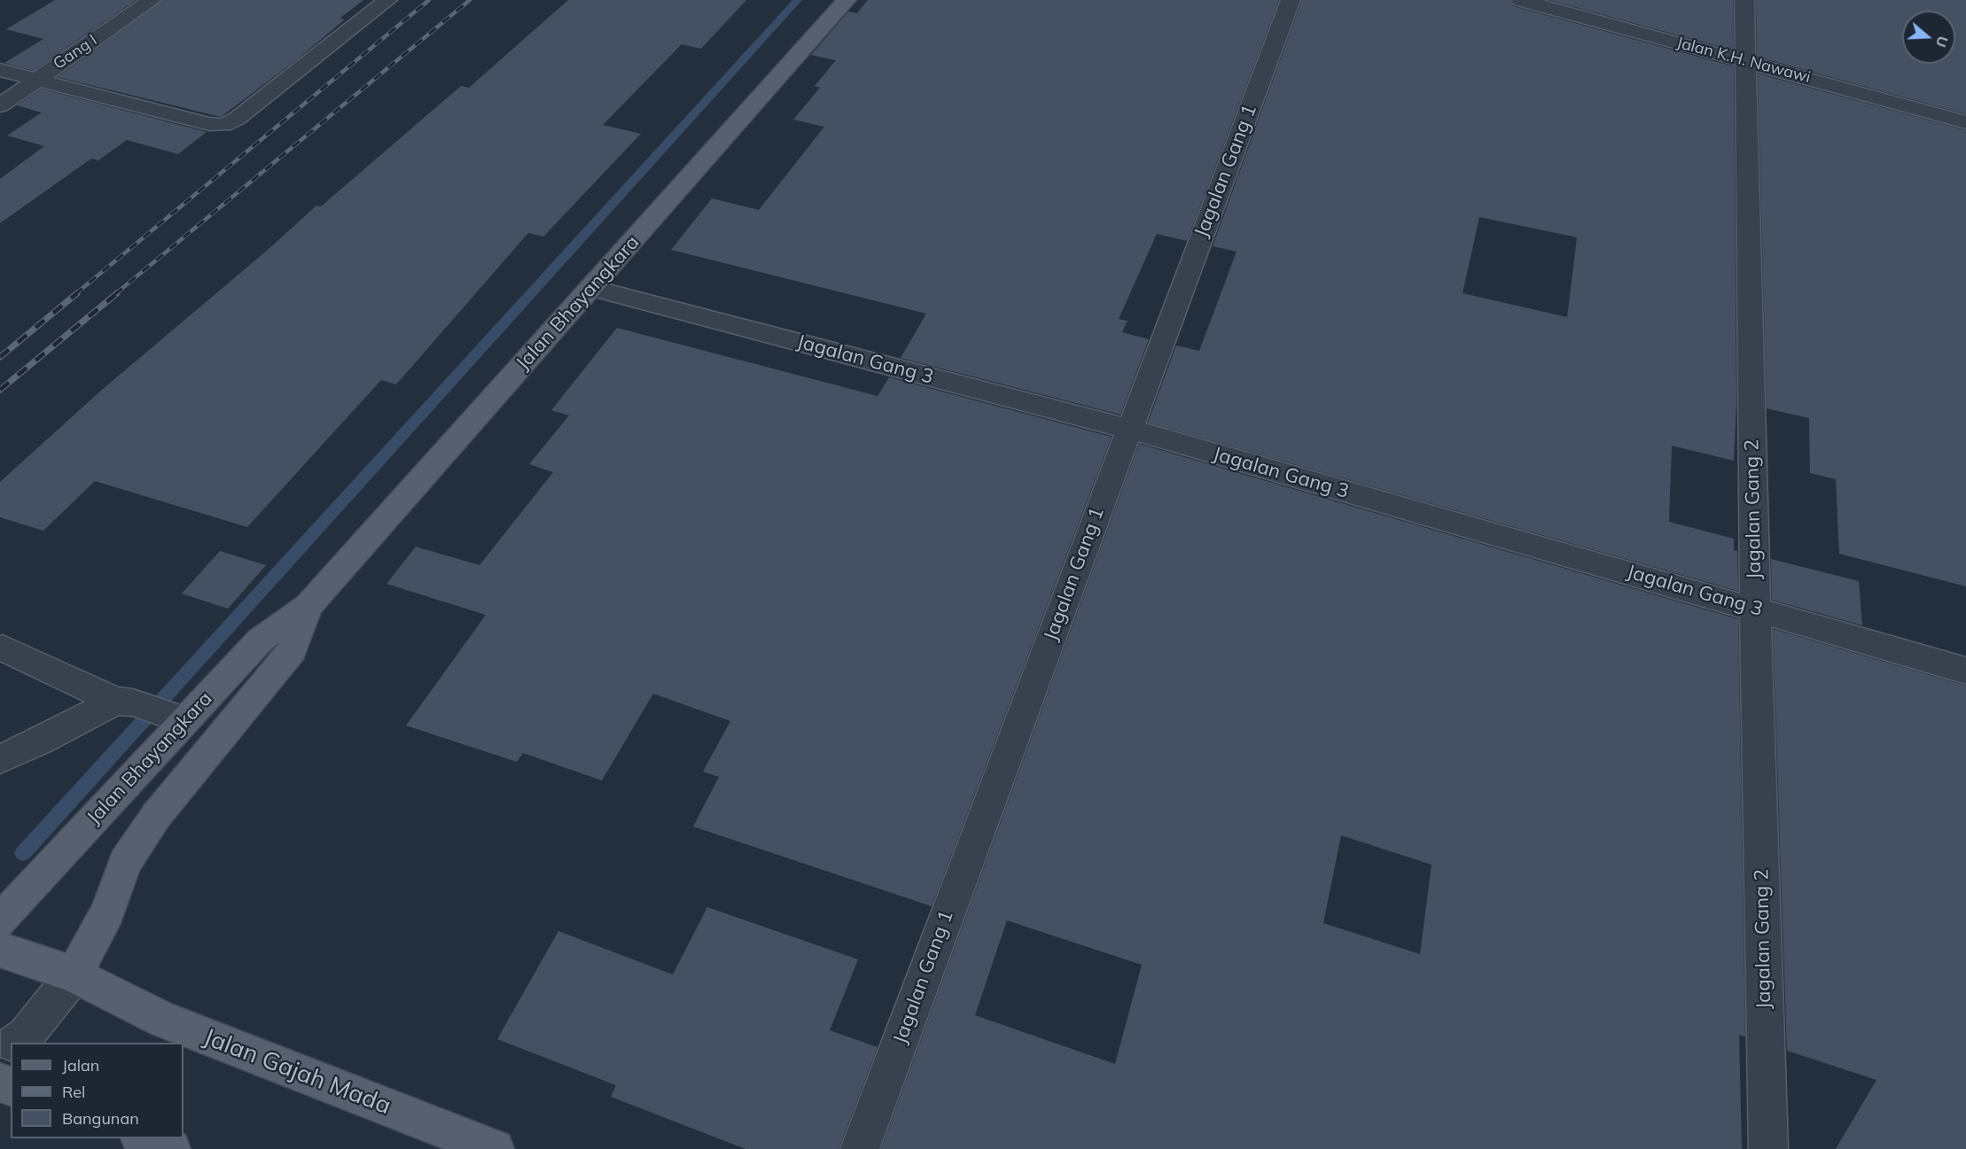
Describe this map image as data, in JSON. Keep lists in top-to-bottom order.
{
  "streets": {
    "main road": ["Jalan Bhayangkara", "Jalan Gajah Mada"],
    "street": [
      "Gang I",
      "Jalan K.H. Nawawi",
      "Jagalan Gang 1",
      "Jagalan Gang 3",
      "Jagalan Gang 2"
    ]
  },
  "crossings": [
    ["Jalan K.H. Nawawi", "Jagalan Gang 2"],
    ["Jagalan Gang 1", "Jagalan Gang 3"],
    ["Jalan Bhayangkara", "Jagalan Gang 3"],
    ["Jalan Bhayangkara", "Jalan Gajah Mada"],
    ["Jagalan Gang 3", "Jagalan Gang 2"]
  ],
  "legend": ["Jalan", "Rel", "Bangunan"],
  "north": "right"
}
